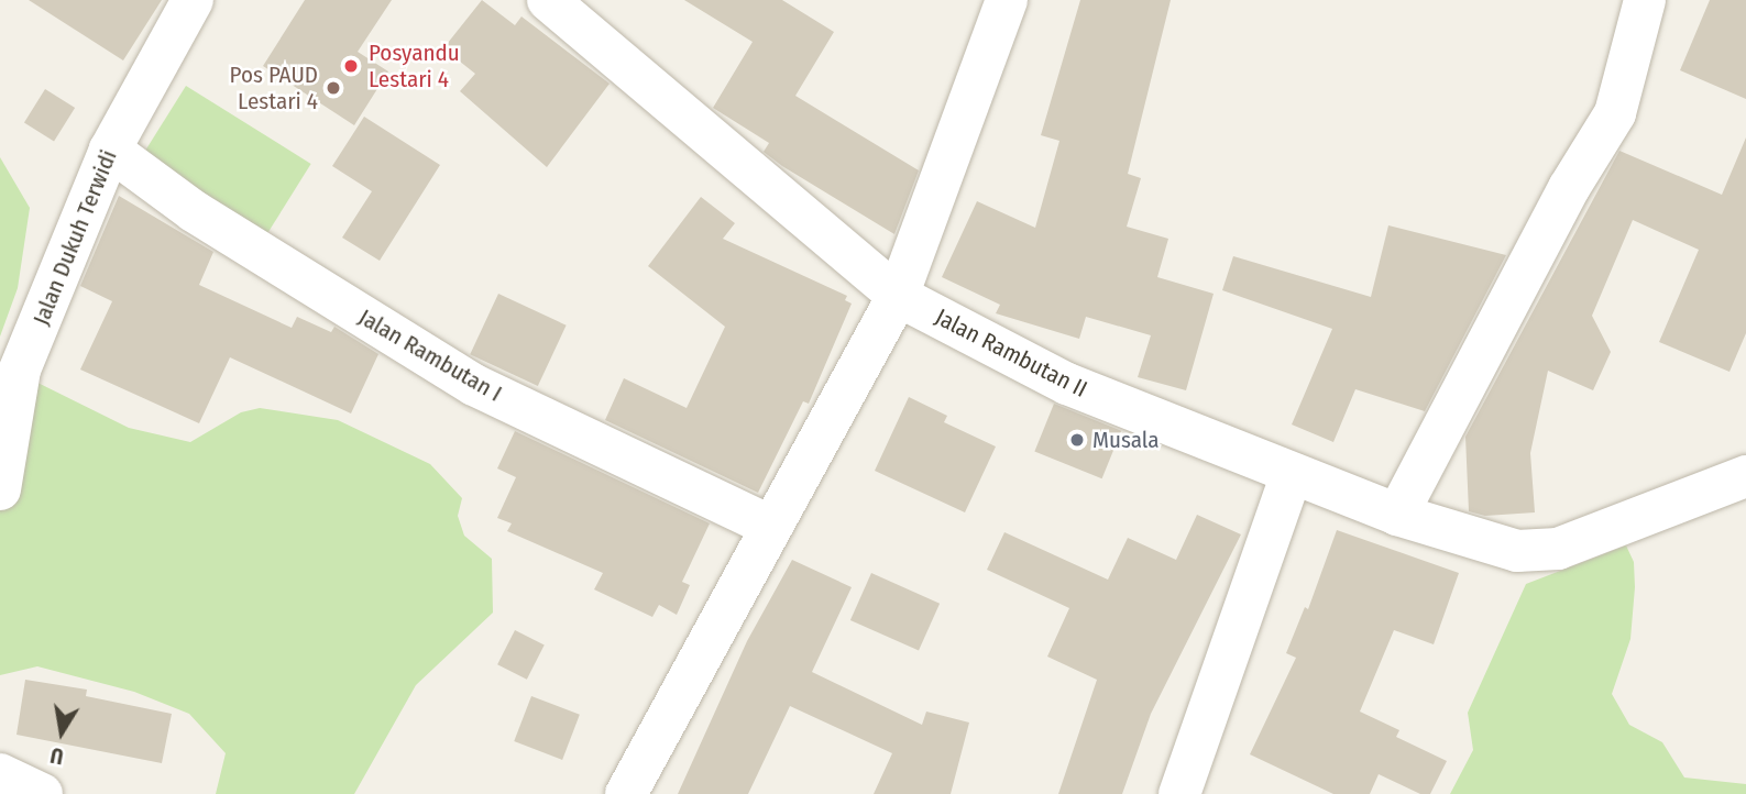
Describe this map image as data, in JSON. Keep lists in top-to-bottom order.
{
  "streets": {
    "street": ["Jalan Dukuh Terwidi", "Jalan Rambutan II", "Jalan Rambutan I"]
  },
  "crossings": [
    ["Jalan Dukuh Terwidi", "Jalan Rambutan I"]
  ],
  "places": ["Posyandu Lestari 4", "Pos PAUD Lestari 4", "Musala"],
  "north": "bottom"
}
